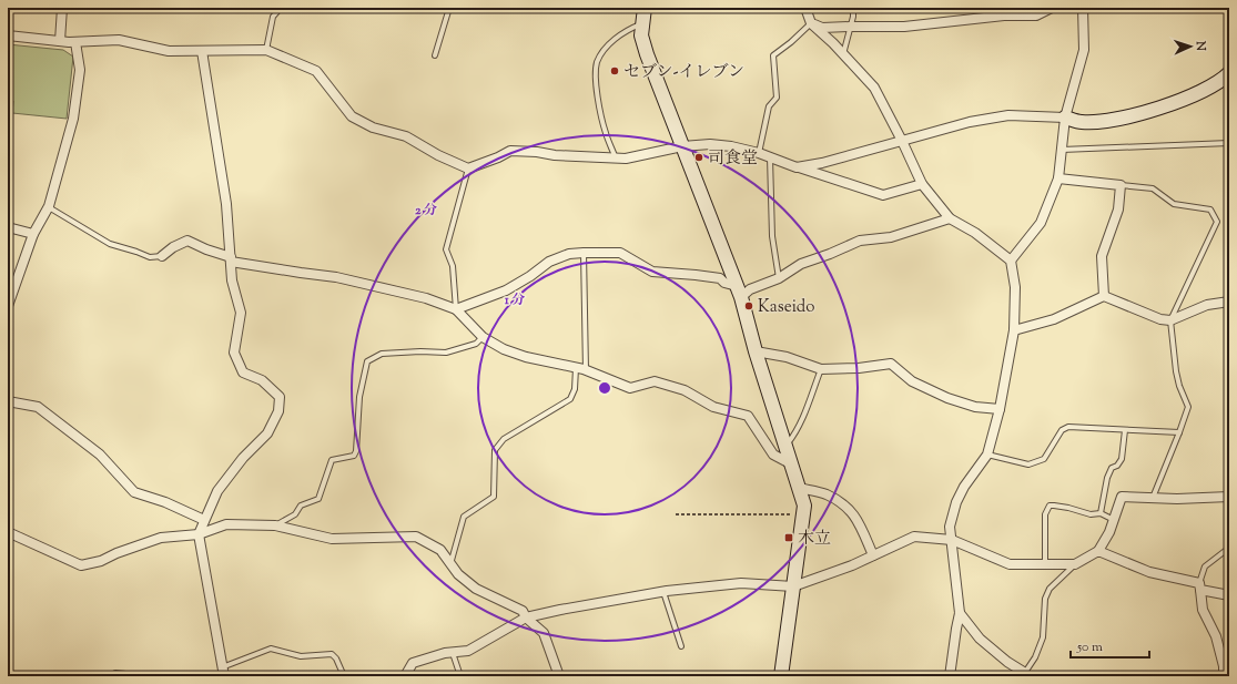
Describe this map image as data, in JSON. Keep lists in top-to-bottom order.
{
  "places": {
    "other": ["セブン-イレブン", "司食堂", "Kaseido"],
    "transit": ["木立"]
  },
  "scale_bar": "50 m",
  "north": "right",
  "rings": ["2 分", "1 分"]
}
